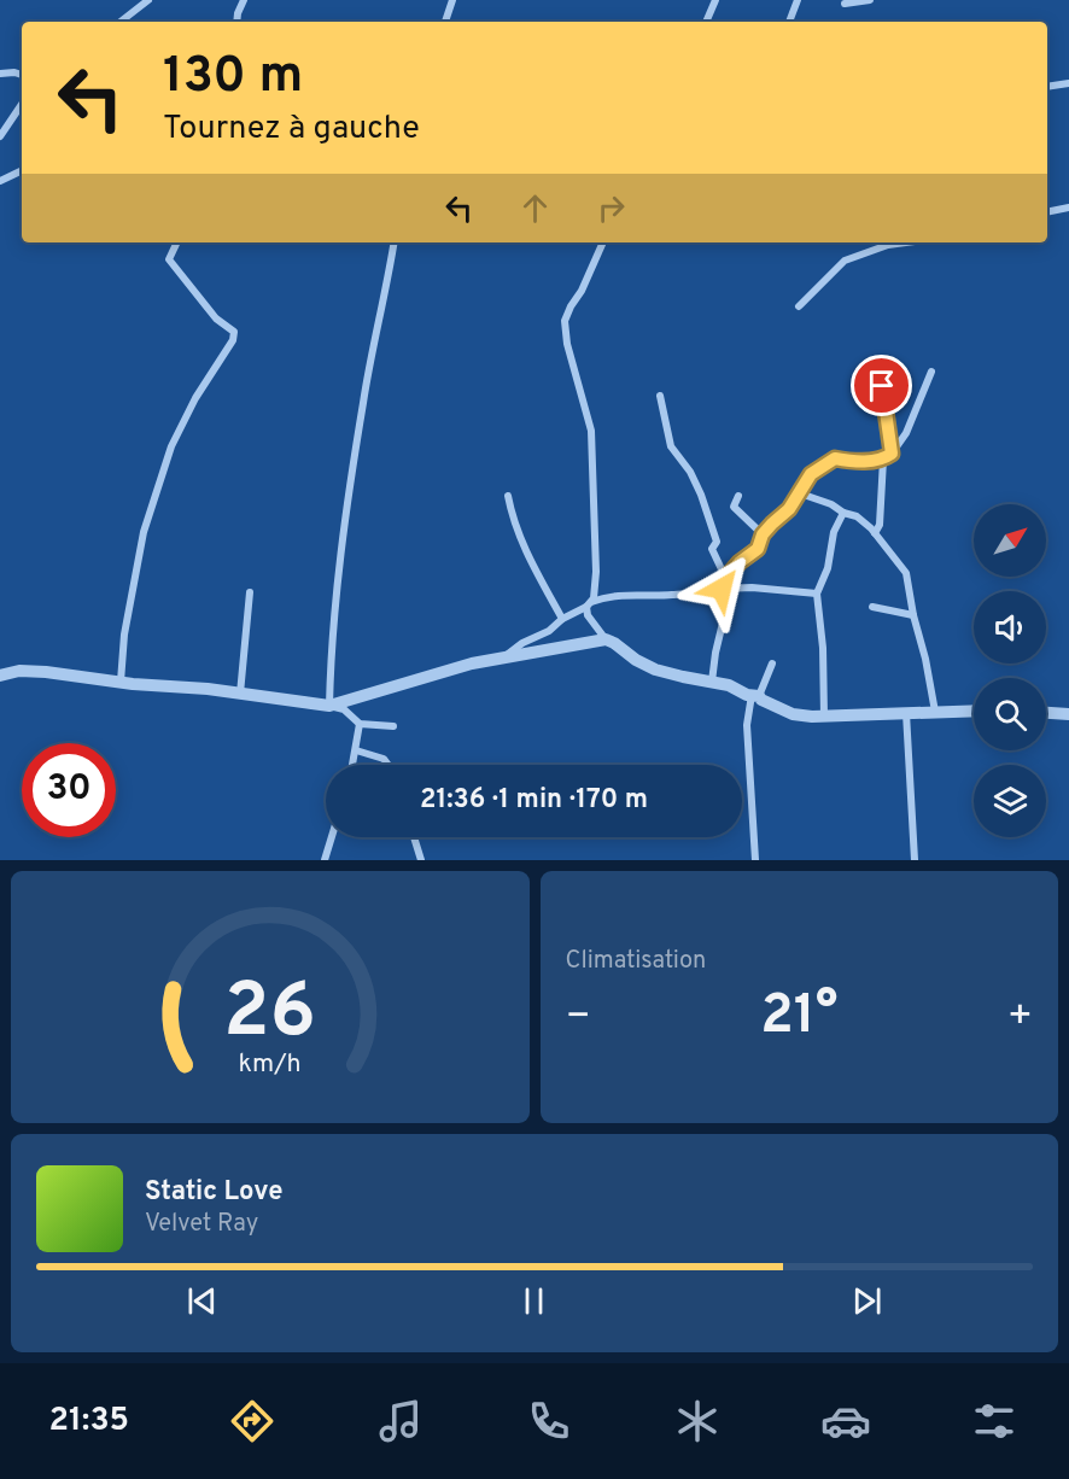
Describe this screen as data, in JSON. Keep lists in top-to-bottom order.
{
  "north": "top right",
  "page": {
    "turn": ["130 m", "Tournez à gauche"],
    "limit": "30",
    "trip": "21:36 · 1 min · 170 m",
    "tile": "Climatisation",
    "heat": ["−", "21°", "+"],
    "song": ["Static Love", "Velvet Ray"],
    "tabs": "21:35",
    "gauge": ["26", "km/h"]
  }
}
